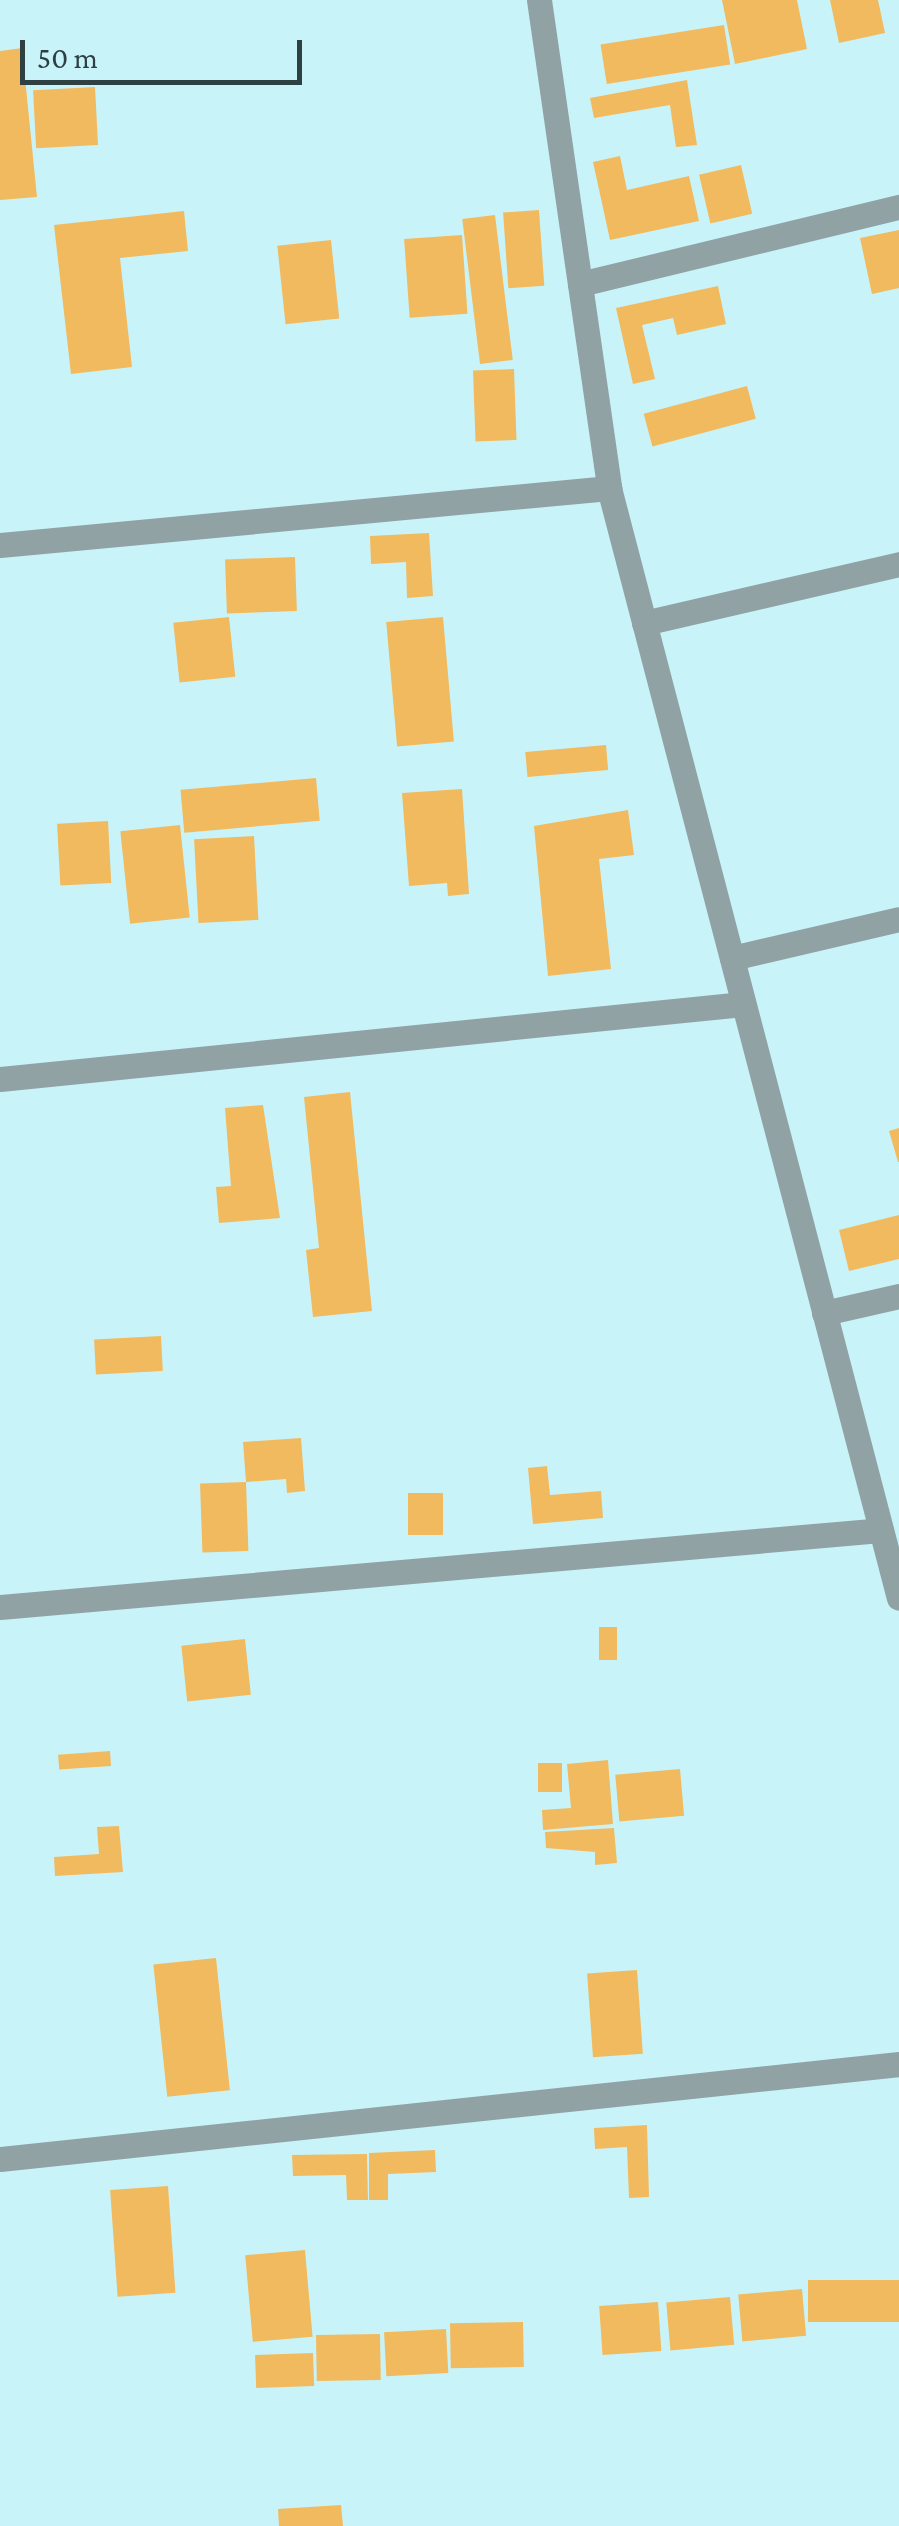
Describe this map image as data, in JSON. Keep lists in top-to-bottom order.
{
  "scale_bar": "50 m"
}
